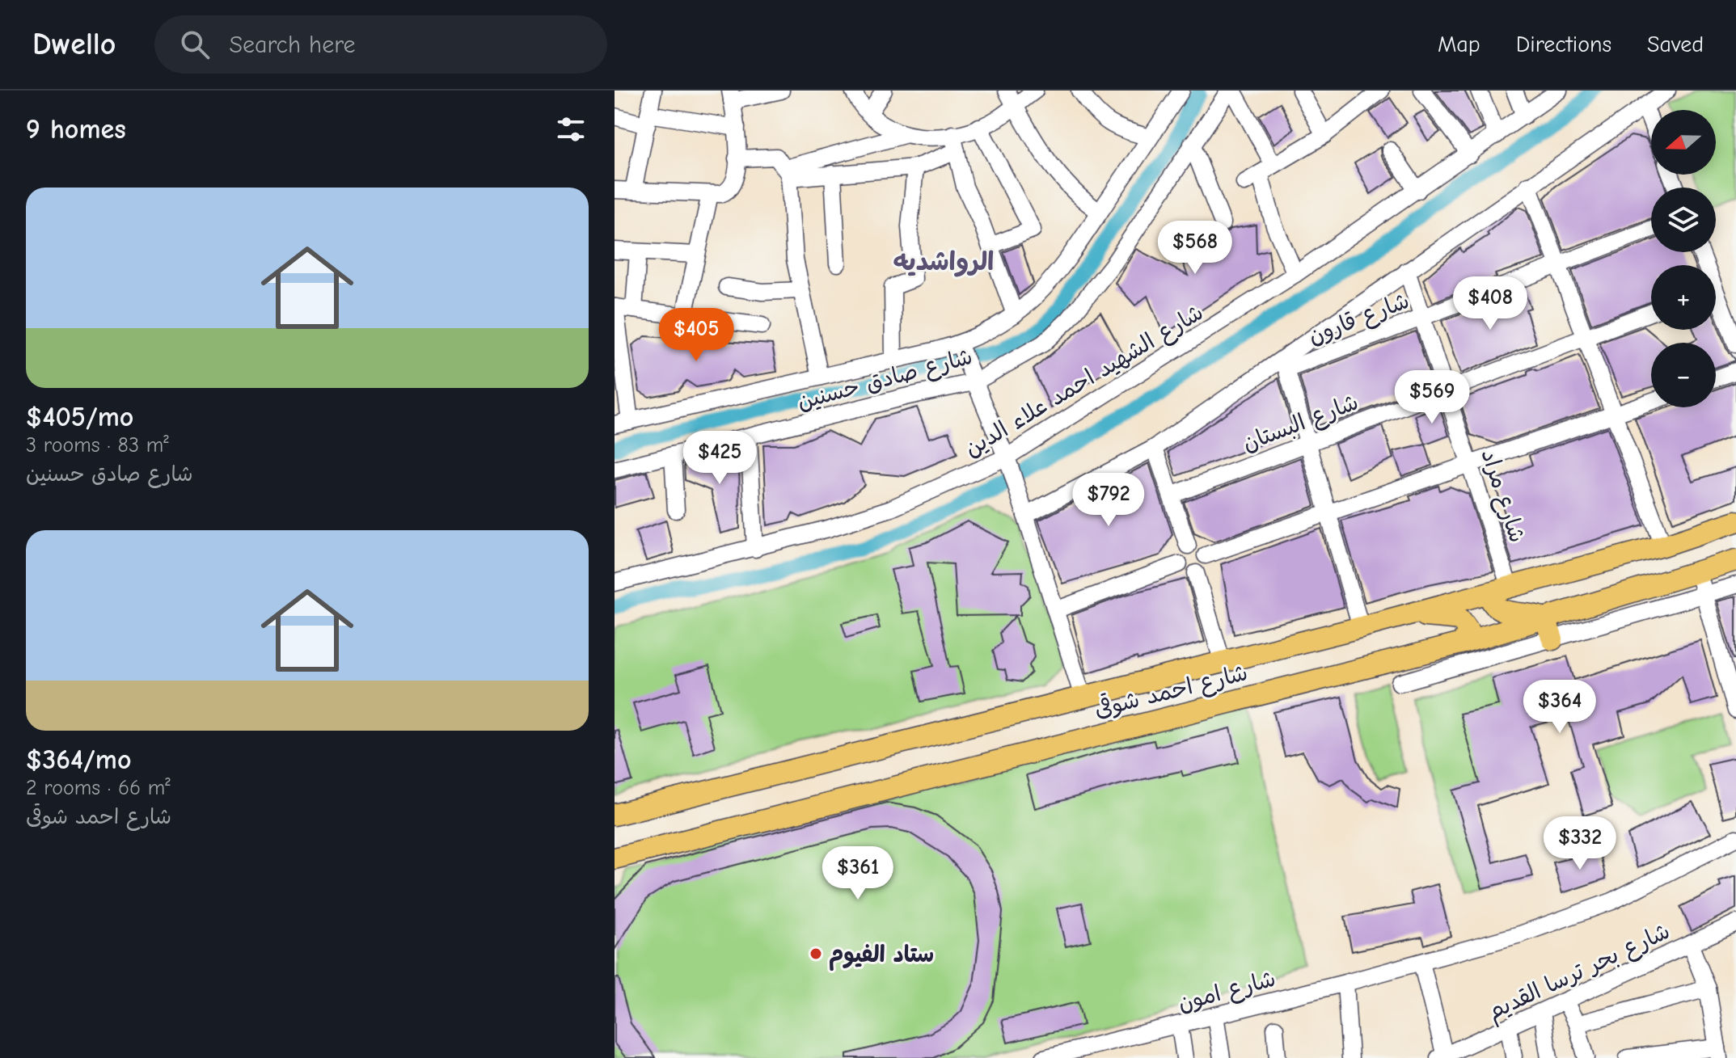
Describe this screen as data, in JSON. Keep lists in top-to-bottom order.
{
  "streets": {
    "main road": ["شارع احمد شوقى"],
    "street": [
      "شارع قارون",
      "شارع صادق حسنين",
      "شارع الشهيد احمد علاء الدين",
      "شارع البستان",
      "شارع مراد",
      "شارع بحر ترسا القديم",
      "شارع امون"
    ]
  },
  "crossings": [
    ["شارع قارون", "شارع مراد"],
    ["شارع البستان", "شارع مراد"],
    ["شارع مراد", "شارع احمد شوقى"]
  ],
  "districts": ["الرواشديه"],
  "places": ["ستاد الفيوم"],
  "north": "left",
  "page": {
    "header": "Dwello",
    "search": "Search here",
    "nav": ["Map", "Directions", "Saved"],
    "heading": "9 homes",
    "map_buttons": ["+", "−"],
    "list": [
      {
        "name": "$405/mo",
        "note": "3 rooms · 83 m² · شارع صادق حسنين"
      },
      {
        "name": "$364/mo",
        "note": "2 rooms · 66 m² · شارع احمد شوقى"
      }
    ],
    "price": [
      "$568",
      "$408",
      "$405",
      "$569",
      "$425",
      "$792",
      "$364",
      "$332",
      "$361"
    ]
  }
}
